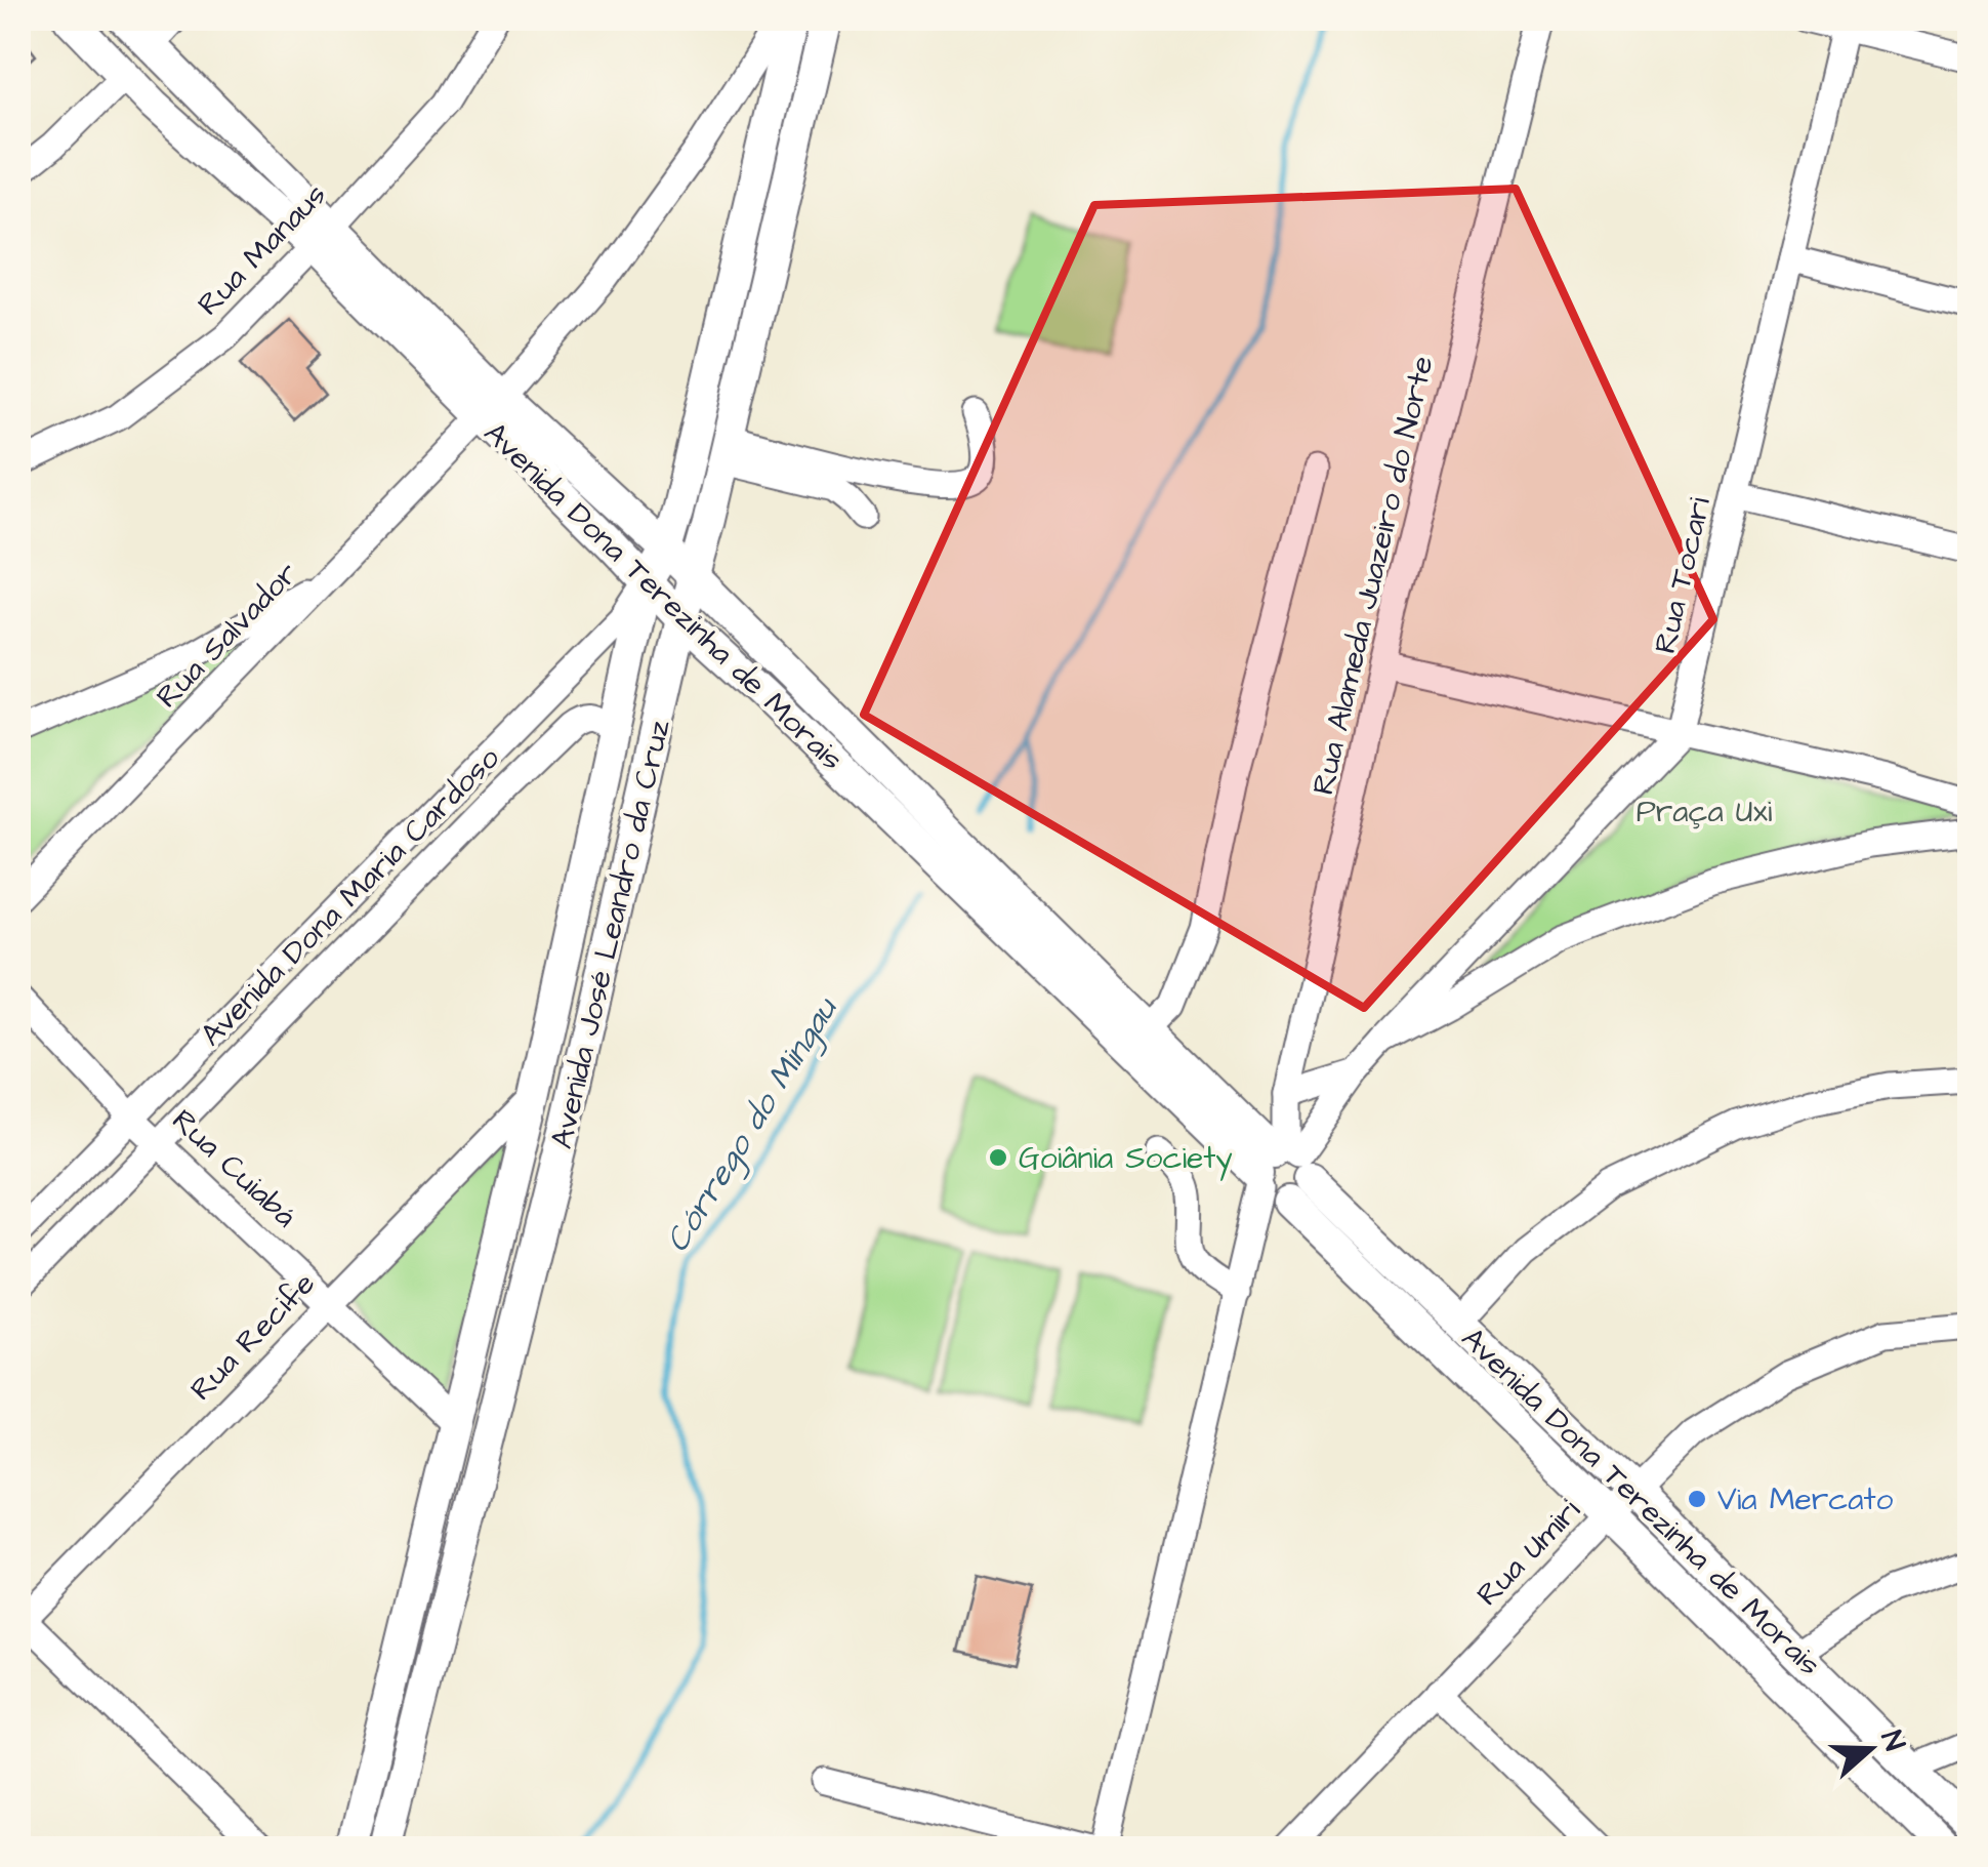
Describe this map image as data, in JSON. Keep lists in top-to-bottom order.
{
  "streets": {
    "main road": ["Avenida Dona Terezinha de Morais", "Avenida Dona Maria Cardoso", "Avenida José Leandro da Cruz"],
    "street": [
      "Rua Manaus",
      "Rua Alameda Juazeiro do Norte",
      "Rua Tocari",
      "Rua Salvador",
      "Rua Cuiabá",
      "Rua Recife",
      "Rua Umiri"
    ]
  },
  "crossings": [
    ["Rua Manaus", "Avenida Dona Terezinha de Morais"],
    ["Rua Alameda Juazeiro do Norte", "Avenida Dona Terezinha de Morais"],
    ["Avenida Dona Terezinha de Morais", "Rua Salvador"],
    ["Avenida Dona Terezinha de Morais", "Avenida Dona Maria Cardoso"],
    ["Avenida Dona Terezinha de Morais", "Avenida José Leandro da Cruz"],
    ["Avenida Dona Terezinha de Morais", "Rua Umiri"],
    ["Avenida Dona Maria Cardoso", "Avenida José Leandro da Cruz"],
    ["Avenida Dona Maria Cardoso", "Rua Cuiabá"],
    ["Avenida José Leandro da Cruz", "Rua Cuiabá"],
    ["Avenida José Leandro da Cruz", "Rua Recife"],
    ["Rua Cuiabá", "Rua Recife"]
  ],
  "water": ["Córrego do Mingau"],
  "parks": ["Praça Uxi"],
  "places": ["Goiânia Society", "Via Mercato"],
  "north": "right"
}
